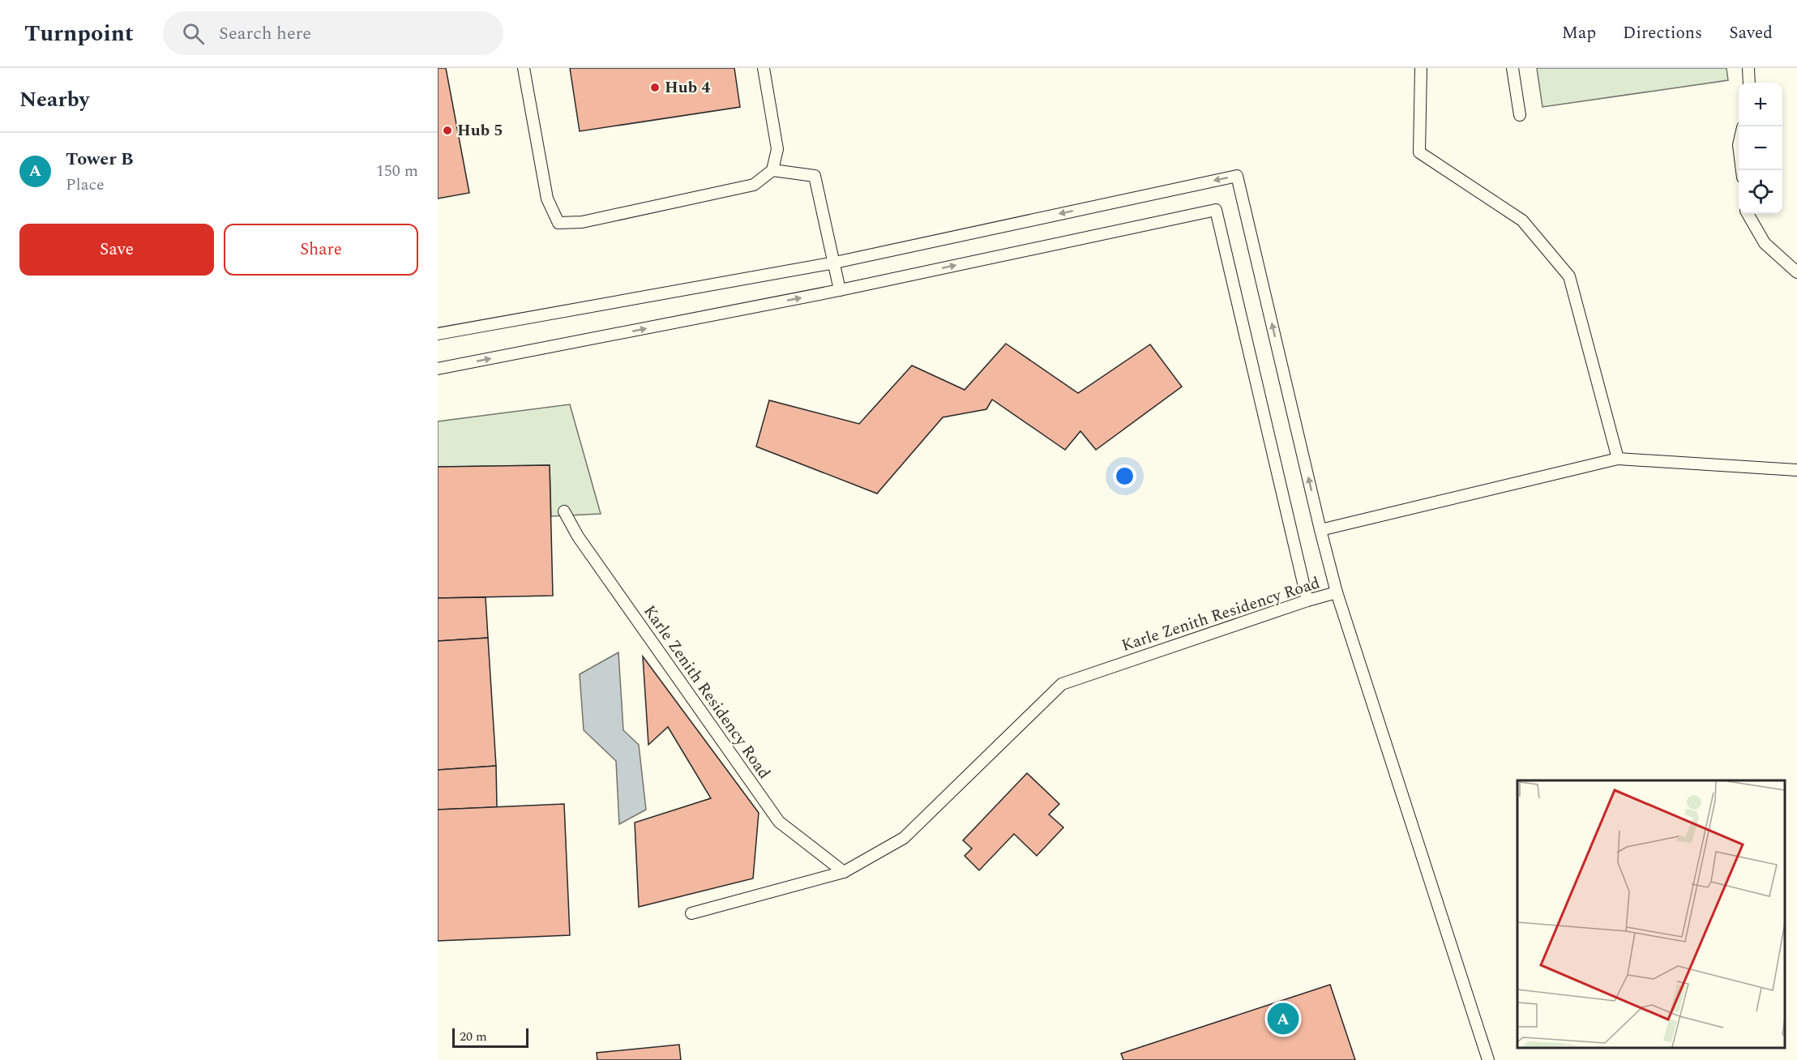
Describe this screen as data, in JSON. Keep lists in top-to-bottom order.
{
  "streets": {
    "lane": ["Karle Zenith Residency Road"]
  },
  "places": ["Hub 4", "Hub 5"],
  "scale_bar": "20 m",
  "page": {
    "header": "Turnpoint",
    "search": "Search here",
    "nav": ["Map", "Directions", "Saved"],
    "heading": "Nearby",
    "map_buttons": ["+", "−"],
    "list": [
      {
        "mark": "A",
        "name": "Tower B",
        "note": "Place",
        "value": "150 m"
      }
    ],
    "buttons": ["Save", "Share"],
    "pins": "A",
    "scale": "20 m"
  }
}
